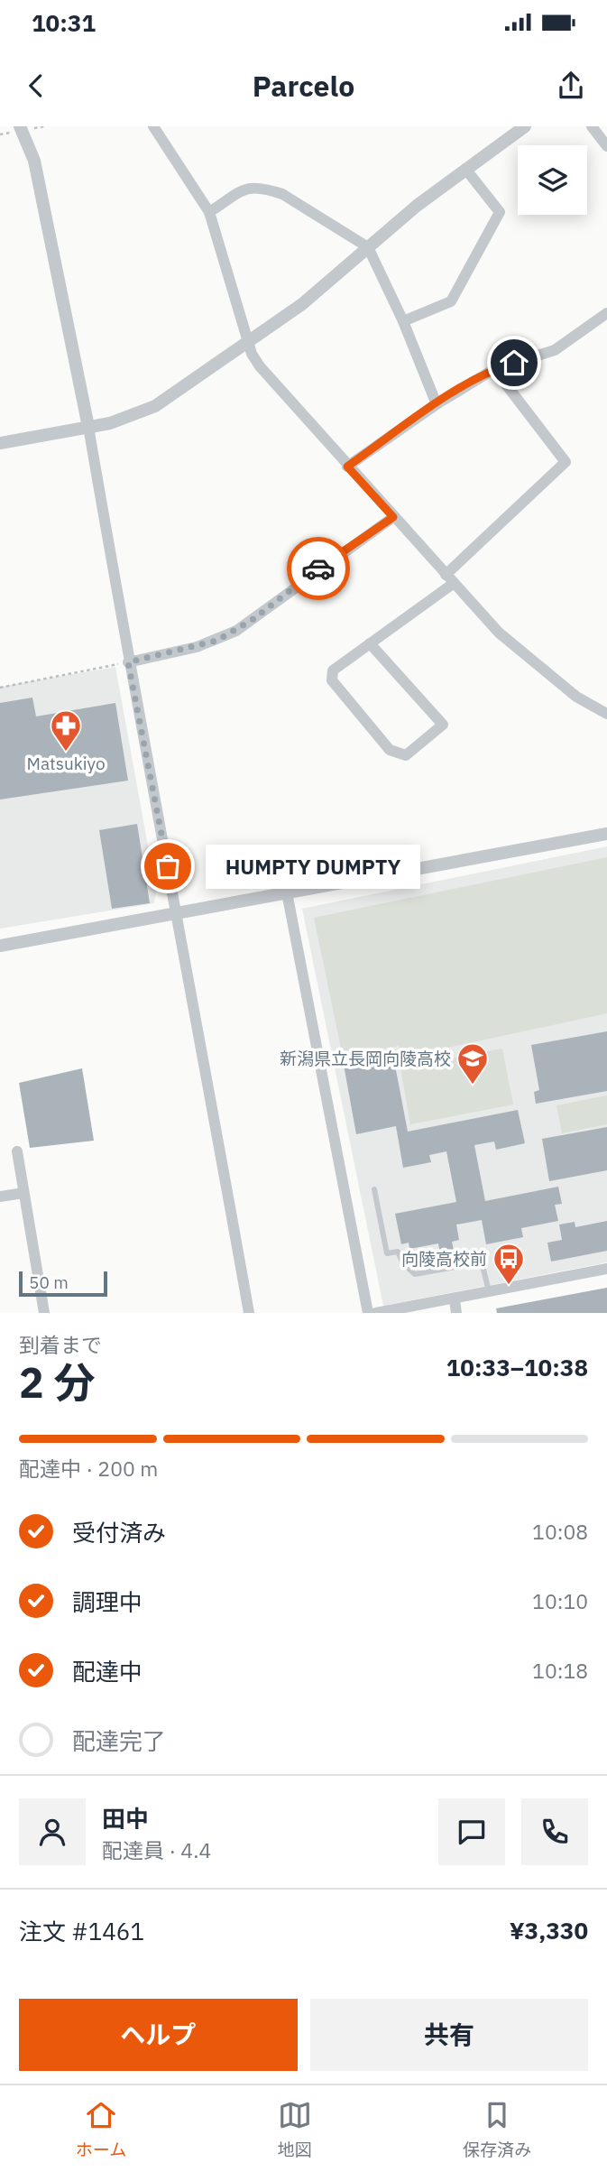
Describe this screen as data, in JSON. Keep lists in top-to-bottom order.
{
  "places": {
    "pharmacy": ["Matsukiyo"],
    "other": ["HUMPTY DUMPTY"],
    "school or university": ["新潟県立長岡向陵高校"],
    "bus stop": ["向陵高校前"]
  },
  "scale_bar": "50 m",
  "page": {
    "status": "10:31",
    "header": "Parcelo",
    "bubble": "HUMPTY DUMPTY",
    "scale": "50 m",
    "heading": ["2 分", "到着まで", "10:33–10:38"],
    "panel": [
      "田中",
      "配達員 · 4.4",
      "注文 #1461",
      "¥3,330"
    ],
    "bar": "配達中 · 200 m",
    "list": [
      ["受付済み", "10:08"],
      ["調理中", "10:10"],
      ["配達中", "10:18"],
      "配達完了"
    ],
    "buttons": ["ヘルプ", "共有"],
    "tabs": ["ホーム", "地図", "保存済み"]
  }
}
